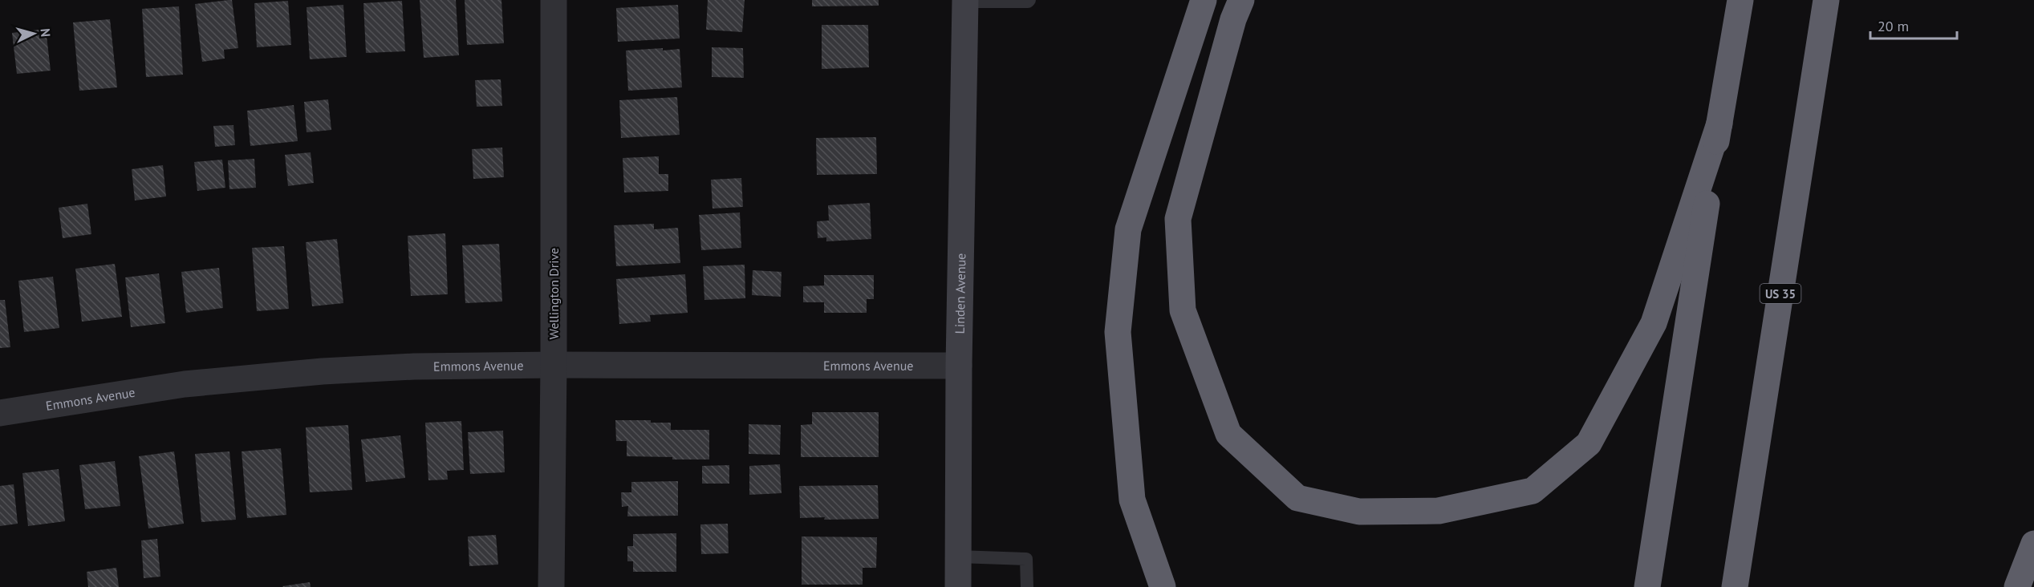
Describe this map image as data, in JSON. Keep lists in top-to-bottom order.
{
  "streets": {
    "highway": ["US 35"],
    "main road": ["Linden Avenue"],
    "street": ["Wellington Drive", "Emmons Avenue"]
  },
  "crossings": [
    ["Wellington Drive", "Emmons Avenue"],
    ["Linden Avenue", "Emmons Avenue"]
  ],
  "scale_bar": "20 m",
  "north": "right"
}
